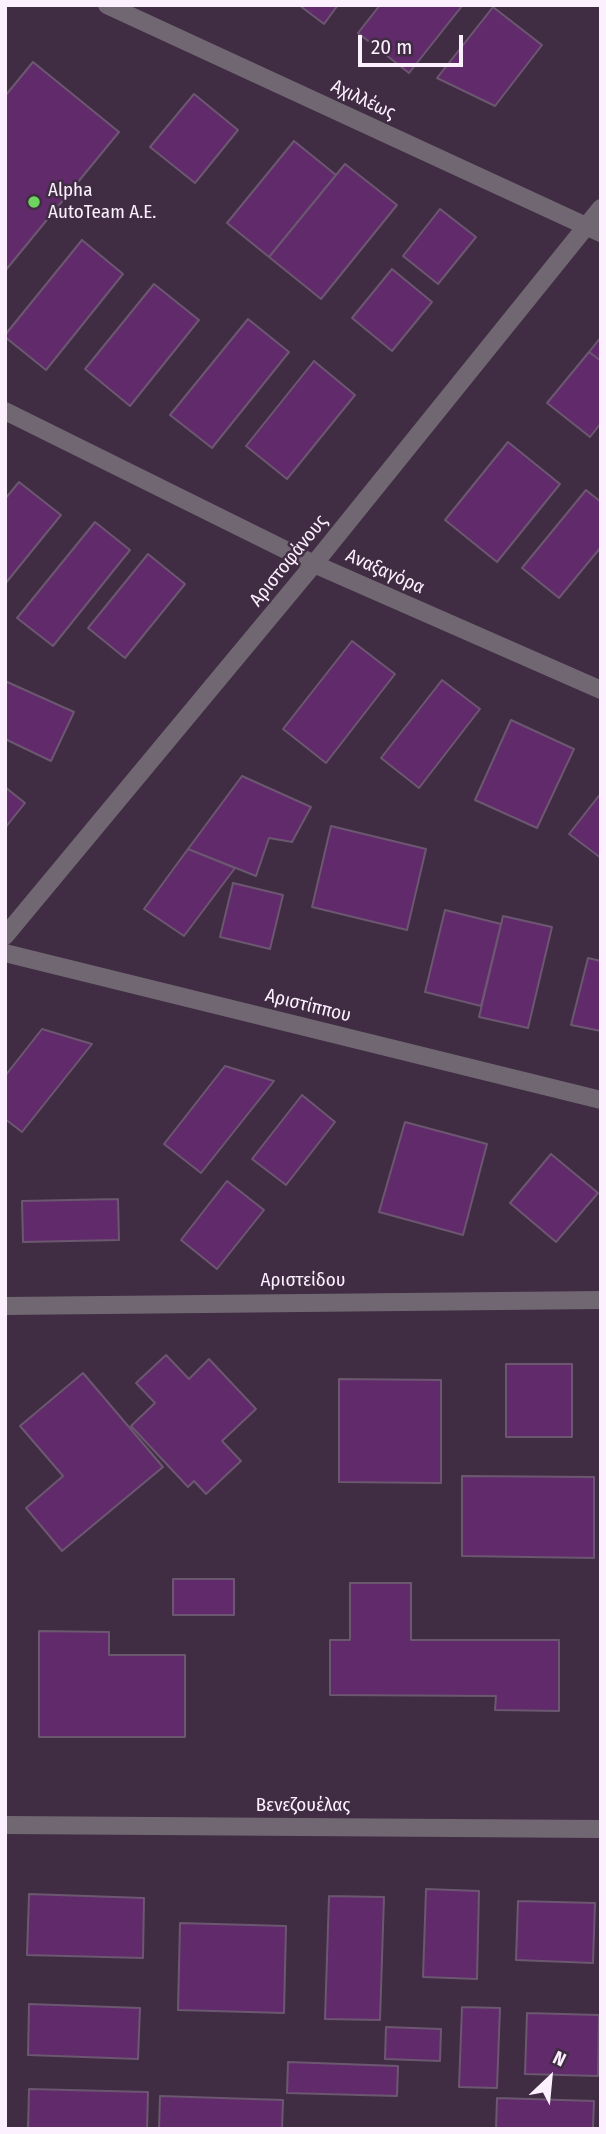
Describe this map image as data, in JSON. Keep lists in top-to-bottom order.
{
  "streets": {
    "street": [
      "Αχιλλέως",
      "Αριστοφάνους",
      "Αναξαγόρα",
      "Αριστίππου",
      "Αριστείδου",
      "Βενεζουέλας"
    ]
  },
  "crossings": [
    ["Αχιλλέως", "Αριστοφάνους"],
    ["Αριστοφάνους", "Αναξαγόρα"]
  ],
  "places": ["Alpha AutoTeam Α.Ε."],
  "scale_bar": "20 m",
  "north": "top right"
}
